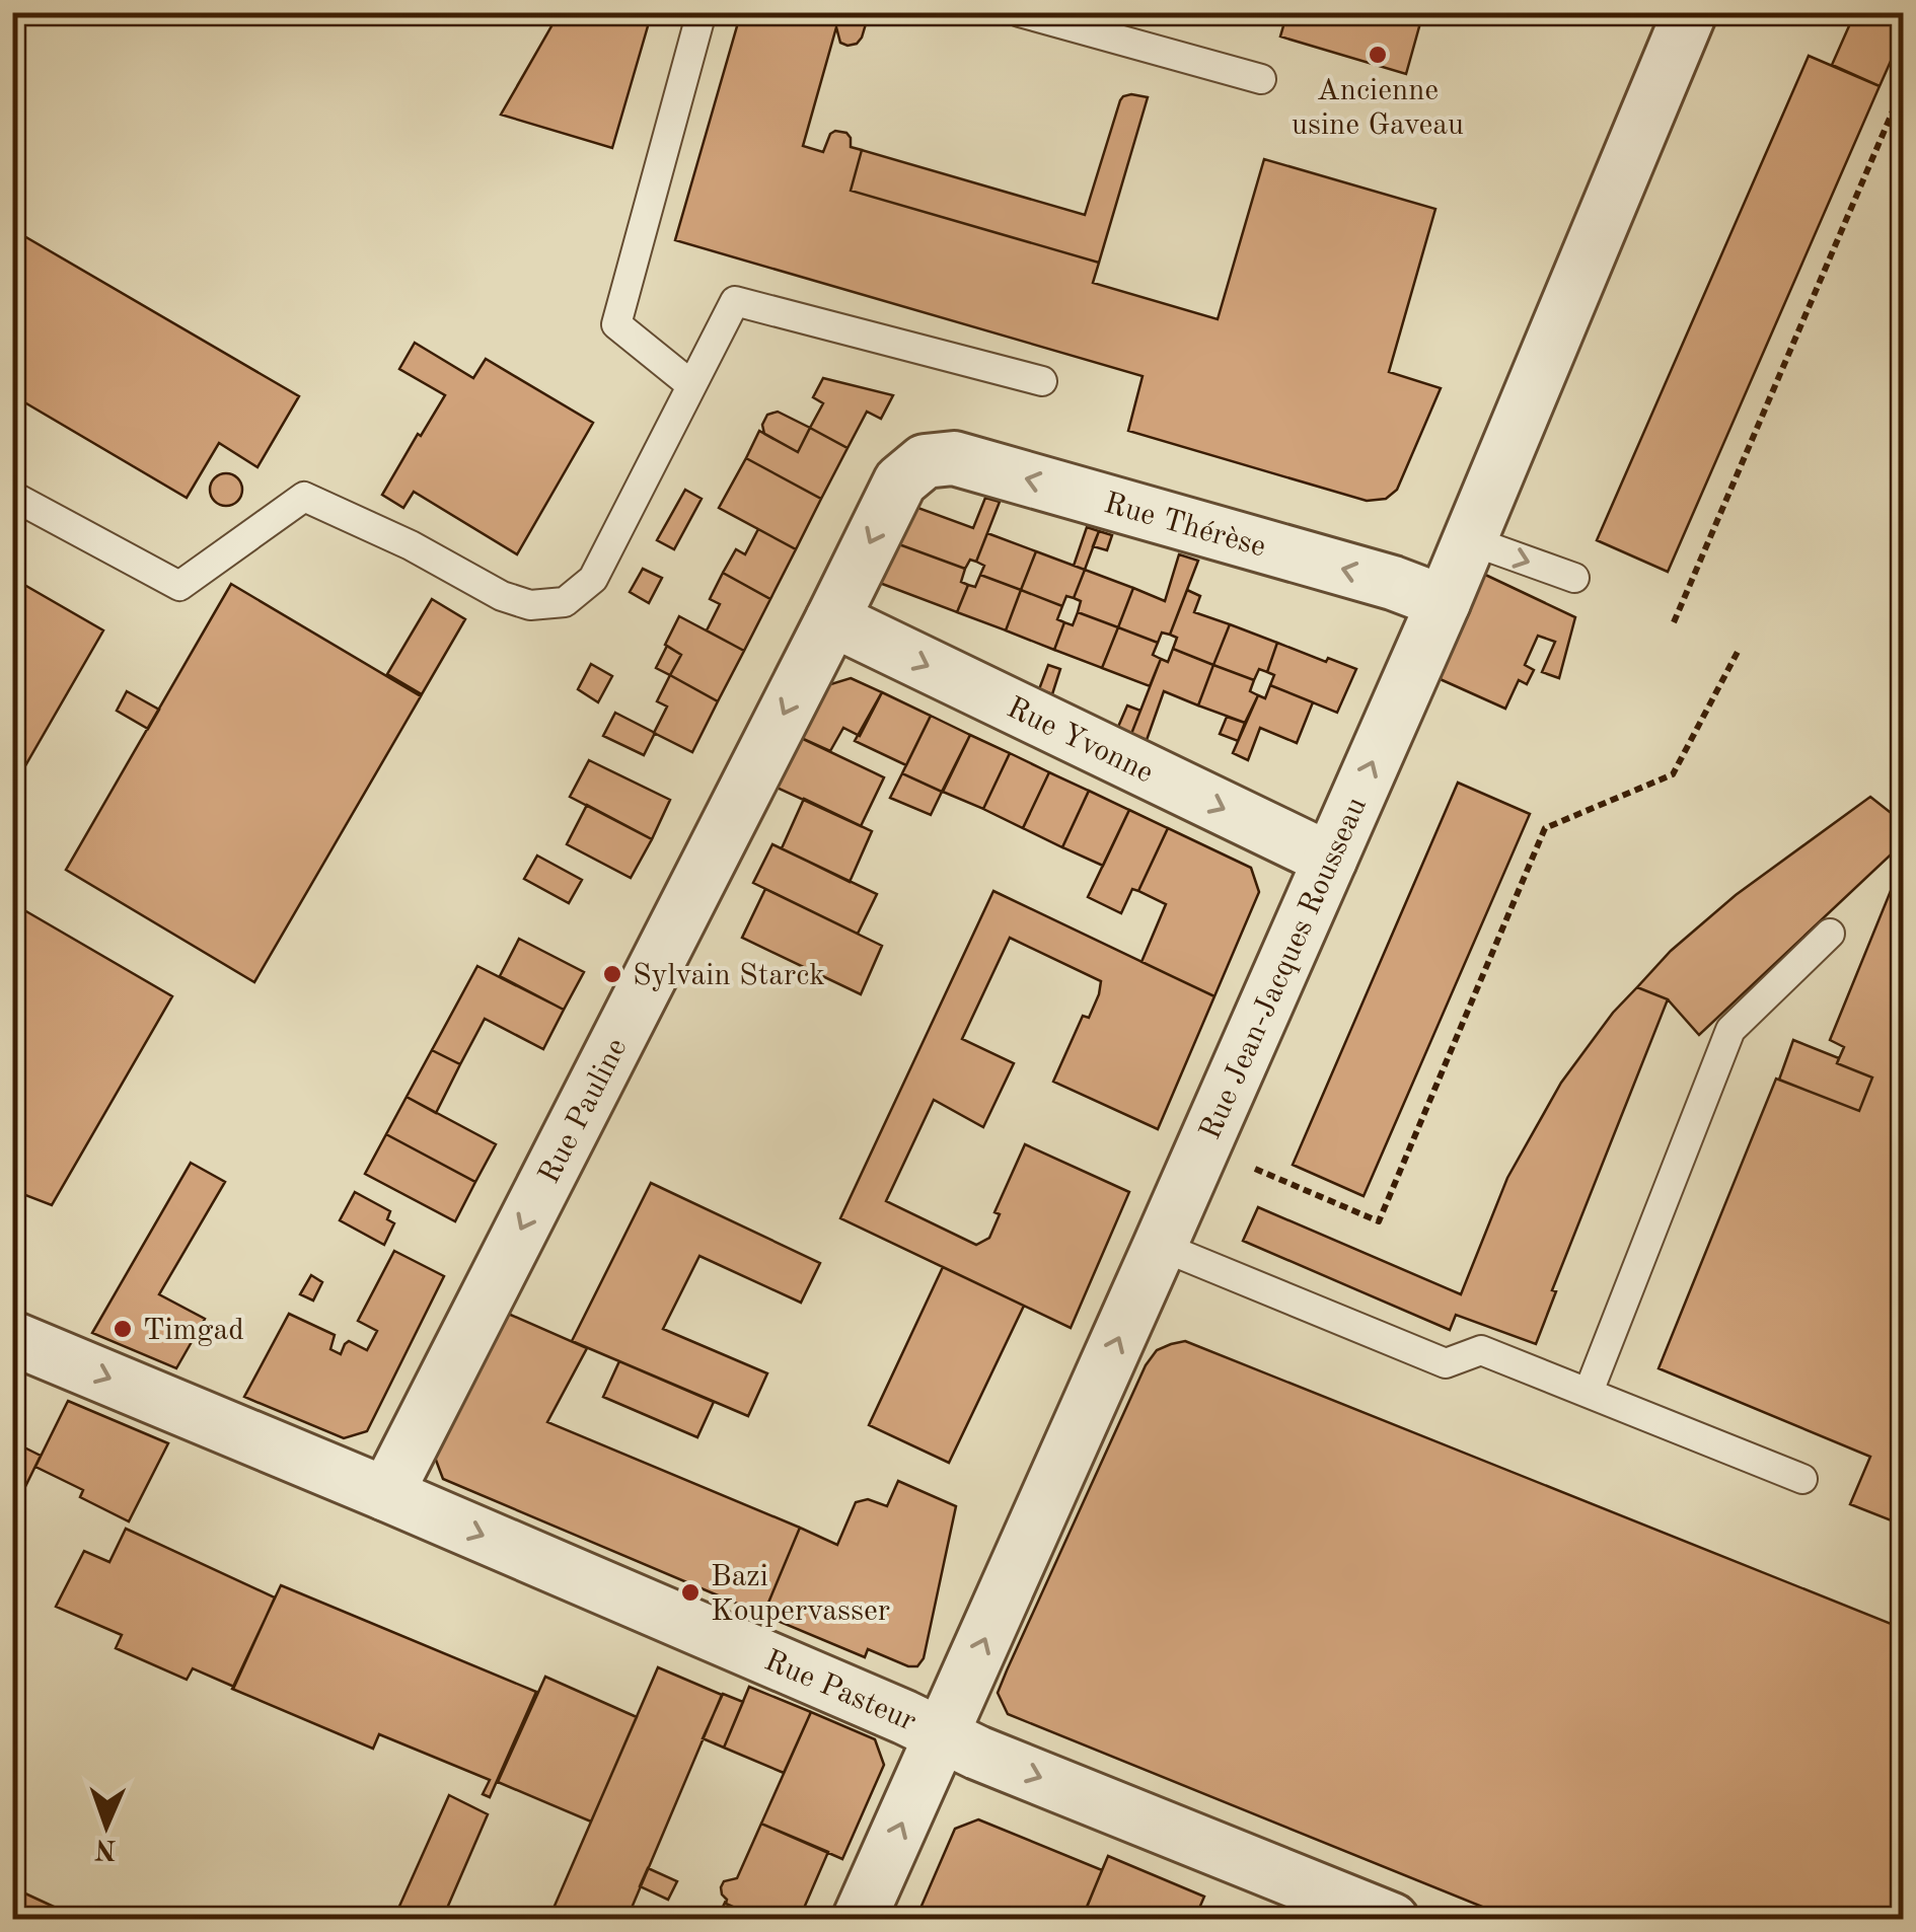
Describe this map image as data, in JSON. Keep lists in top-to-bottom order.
{
  "streets": {
    "street": [
      "Rue Thérèse",
      "Rue Yvonne",
      "Rue Jean-Jacques Rousseau",
      "Rue Pauline",
      "Rue Pasteur"
    ]
  },
  "crossings": [
    ["Rue Thérèse", "Rue Jean-Jacques Rousseau"],
    ["Rue Thérèse", "Rue Pauline"],
    ["Rue Yvonne", "Rue Jean-Jacques Rousseau"],
    ["Rue Yvonne", "Rue Pauline"],
    ["Rue Jean-Jacques Rousseau", "Rue Pasteur"],
    ["Rue Pauline", "Rue Pasteur"]
  ],
  "one_way": [
    "Rue Thérèse",
    "Rue Yvonne",
    "Rue Jean-Jacques Rousseau",
    "Rue Pauline",
    "Rue Pasteur"
  ],
  "places": [
    "Ancienne usine Gaveau",
    "Sylvain Starck",
    "Timgad",
    "Bazi Koupervasser"
  ],
  "north": "bottom"
}
